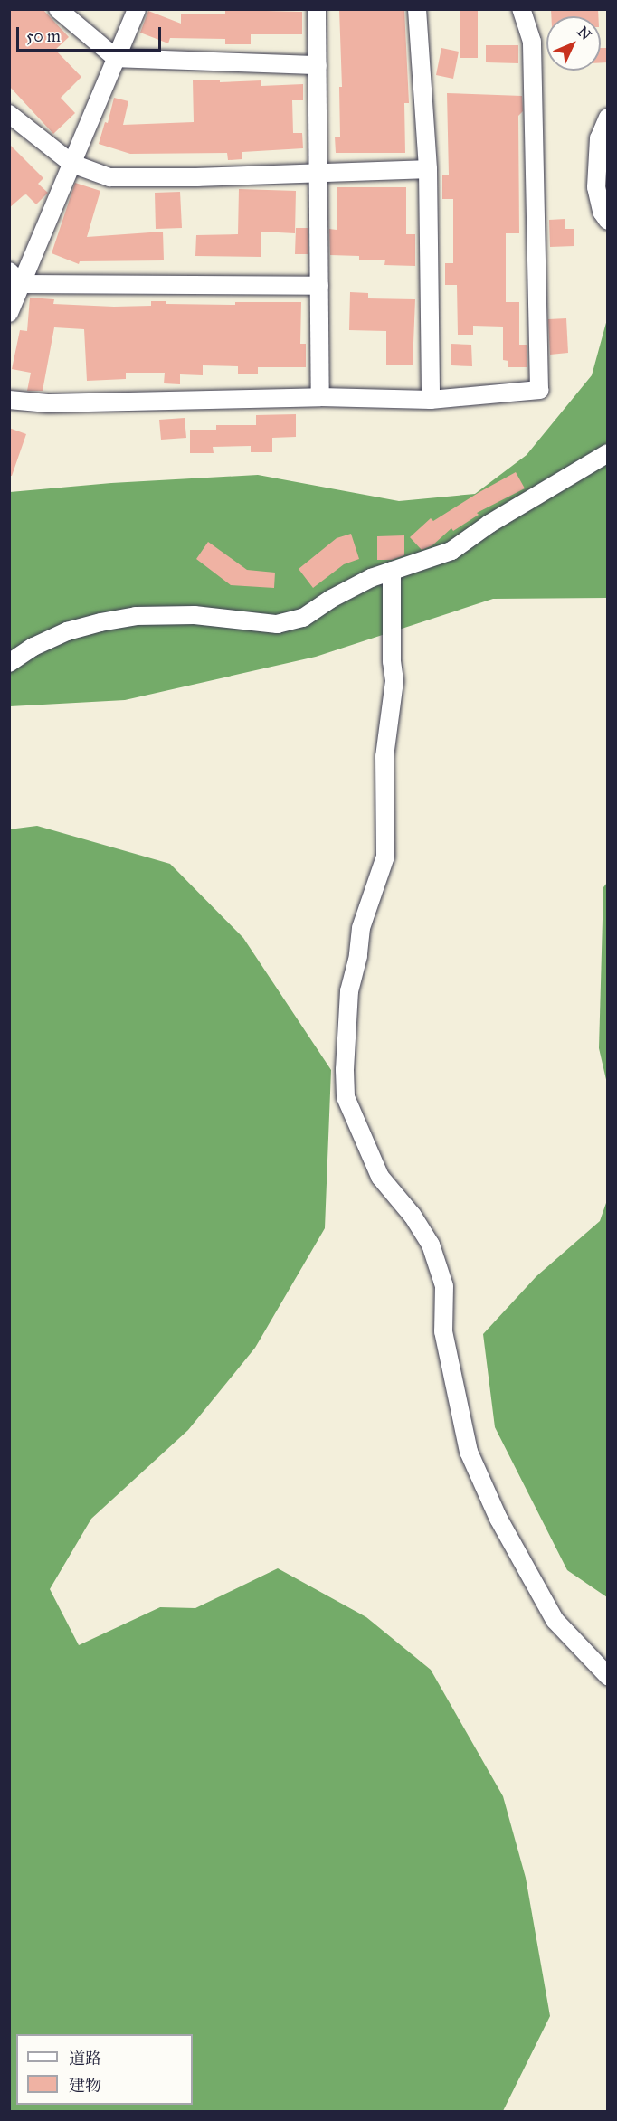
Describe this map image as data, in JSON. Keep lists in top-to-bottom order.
{
  "legend": ["道路", "建物"],
  "scale_bar": "50 m",
  "north": "top right"
}
